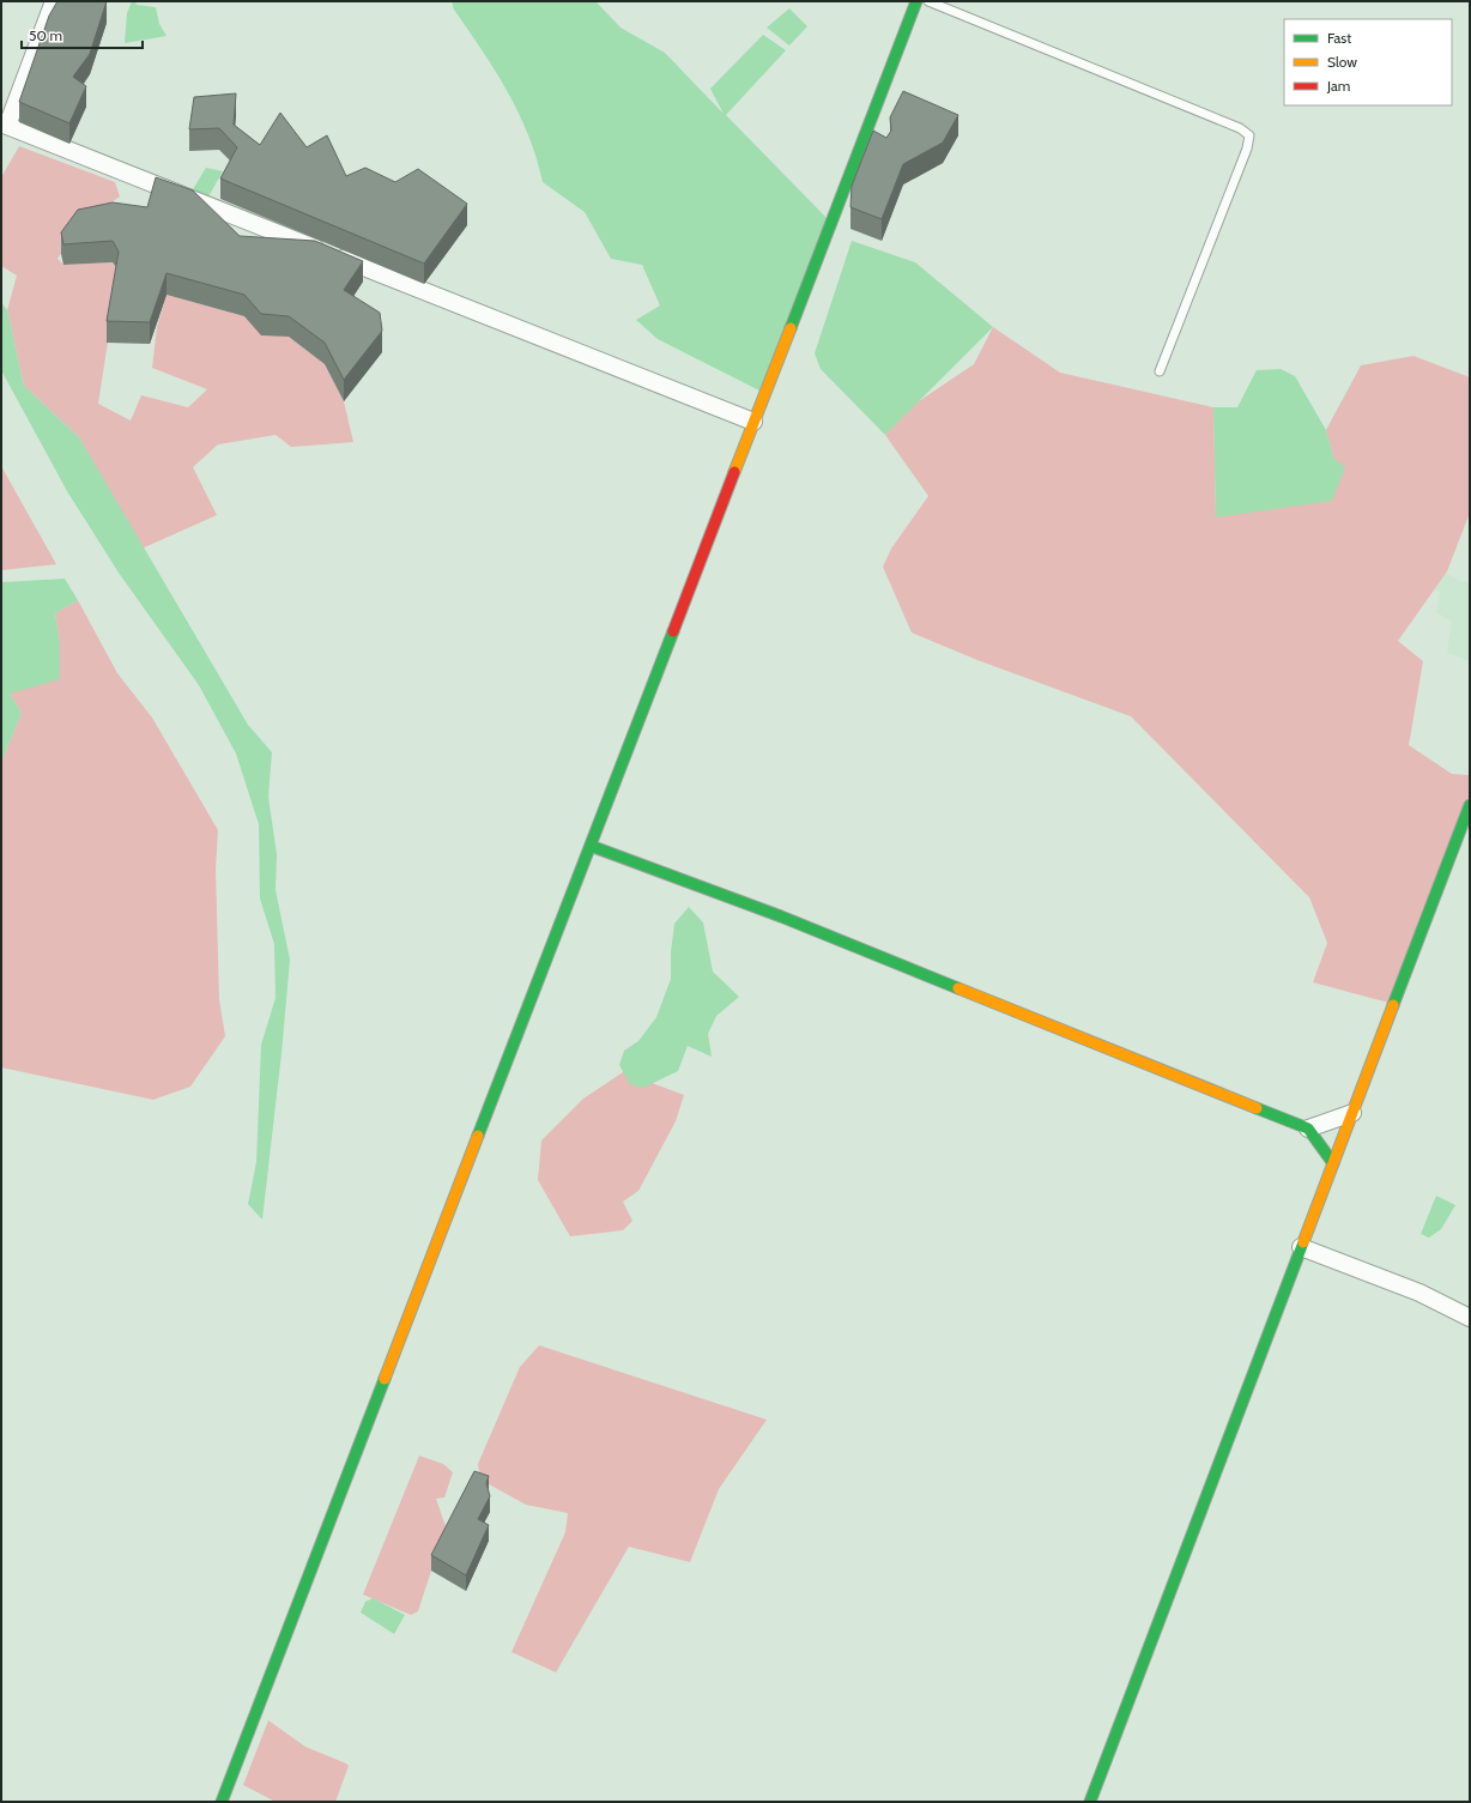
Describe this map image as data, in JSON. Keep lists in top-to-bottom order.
{
  "legend": ["Fast", "Slow", "Jam"],
  "scale_bar": "50 m"
}
